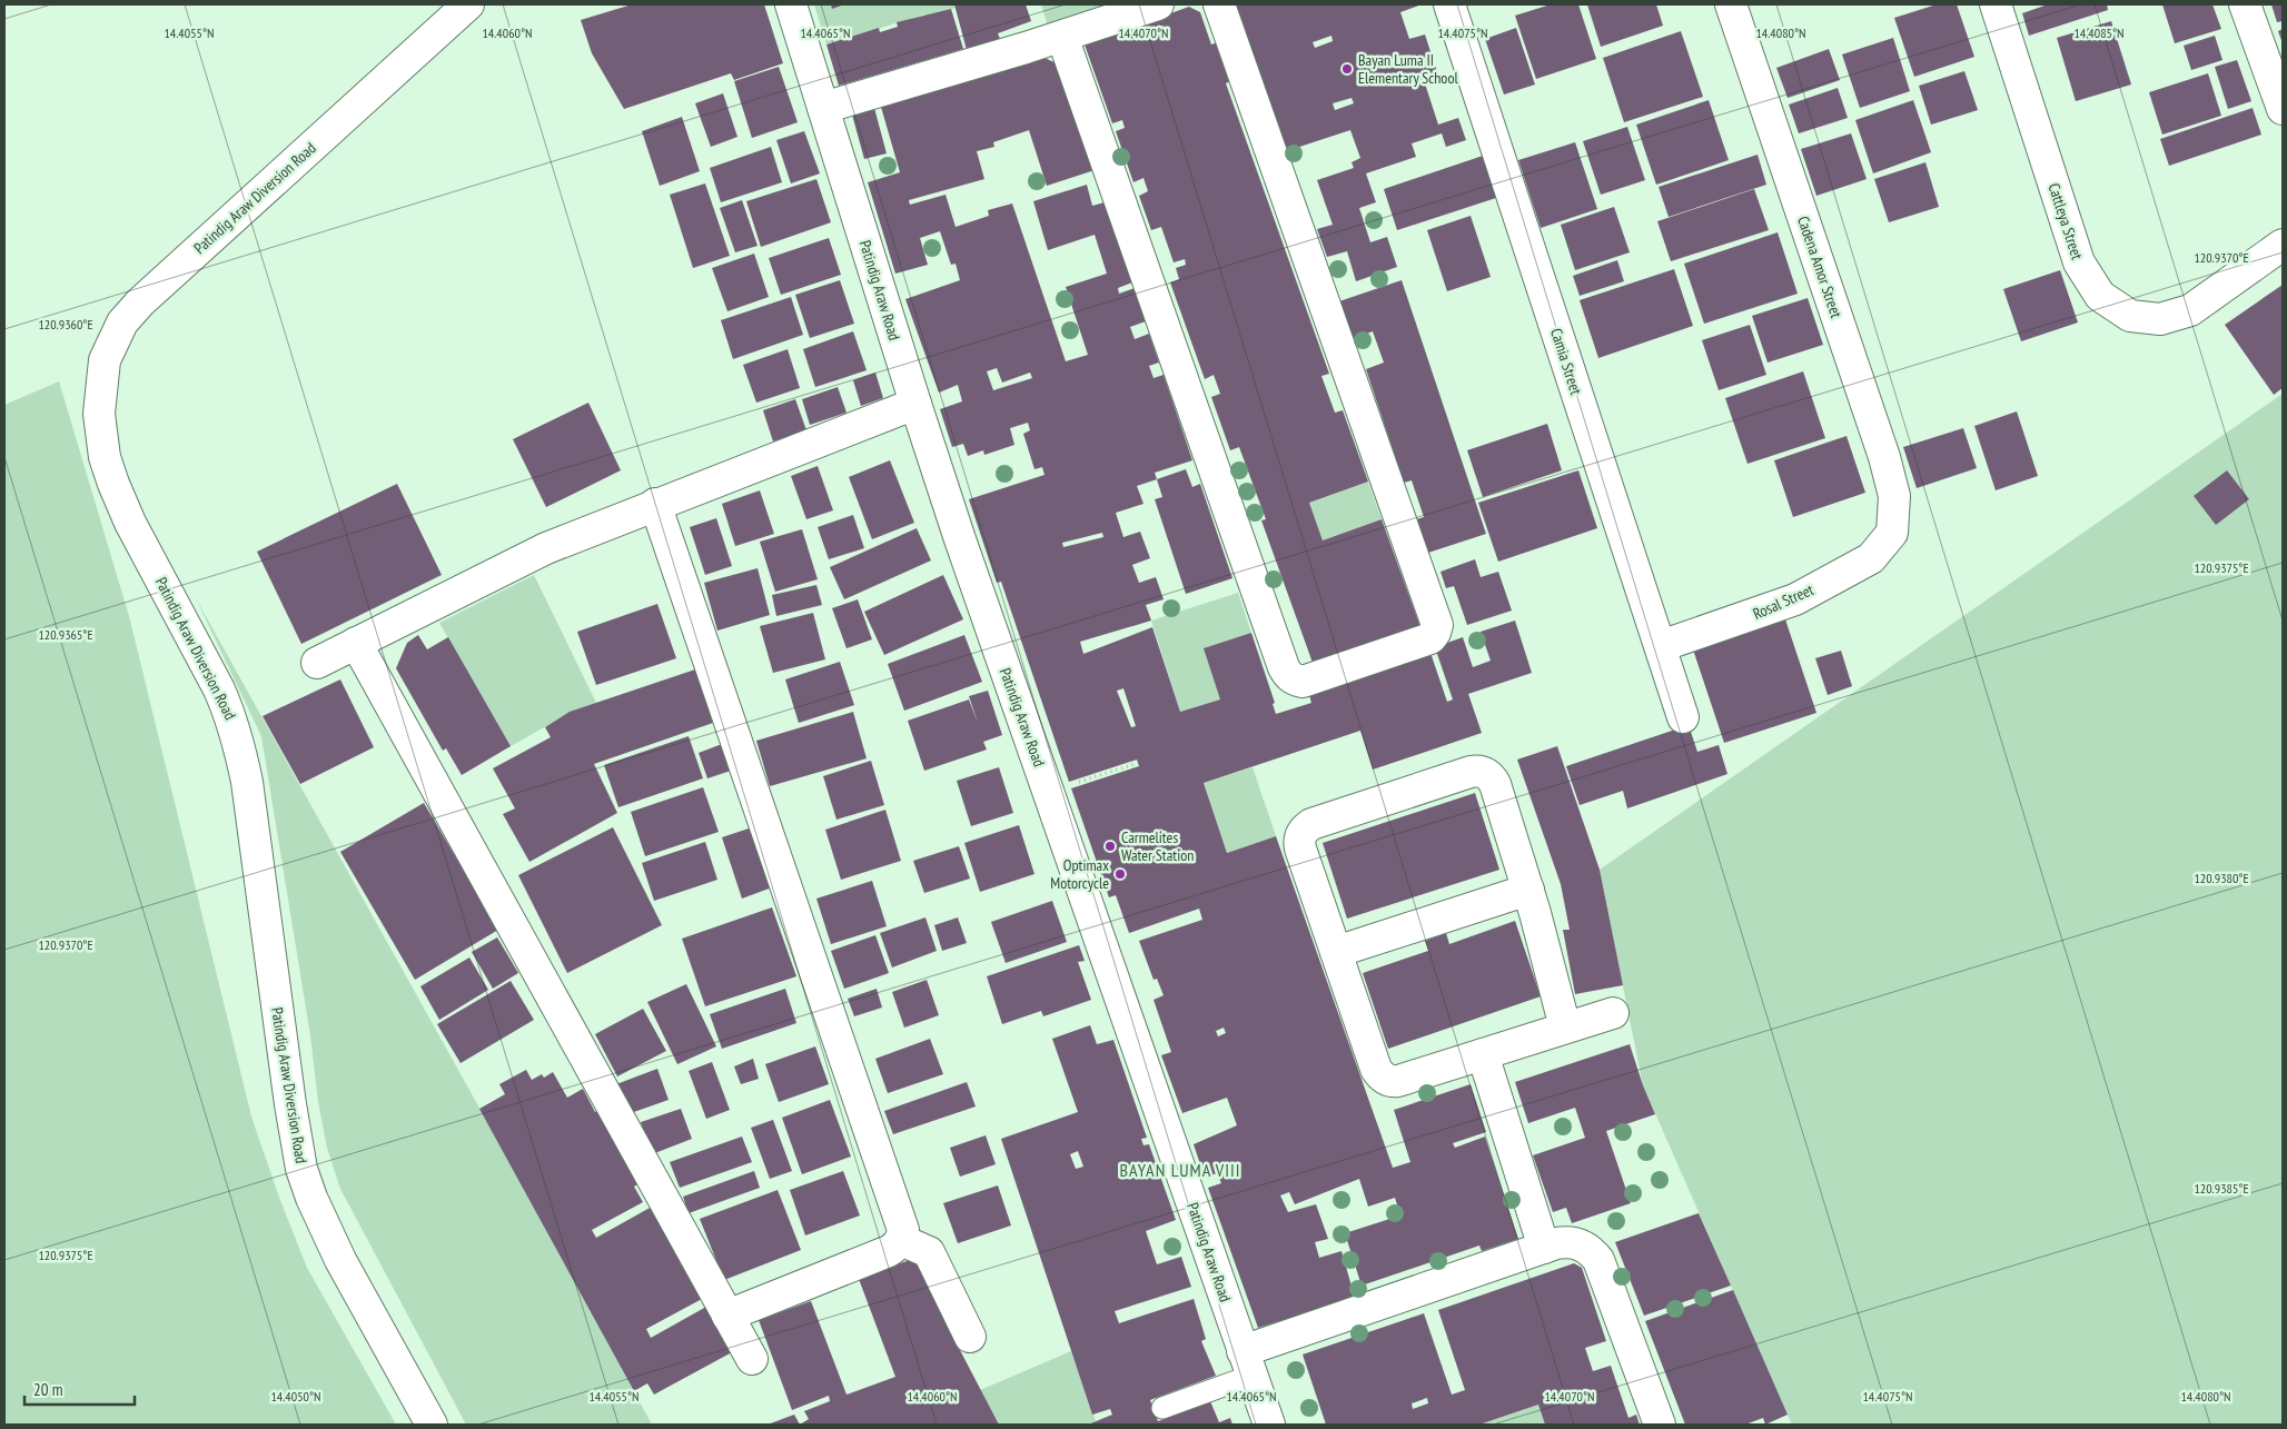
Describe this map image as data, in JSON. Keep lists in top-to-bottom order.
{
  "streets": {
    "street": [
      "Patindig Araw Diversion Road",
      "Cattleya Street",
      "Cadena Amor Street",
      "Patindig Araw Road",
      "Camia Street",
      "Rosal Street"
    ]
  },
  "crossings": [
    ["Cadena Amor Street", "Rosal Street"],
    ["Camia Street", "Rosal Street"]
  ],
  "districts": ["BAYAN LUMA VIII"],
  "places": ["Bayan Luma II Elementary School", "Carmelites Water Station", "Optimax Motorcycle"],
  "scale_bar": "20 m",
  "coordinates": [
    "14.4055°N",
    "14.4060°N",
    "14.4065°N",
    "14.4070°N",
    "14.4075°N",
    "14.4080°N",
    "14.4085°N",
    "120.9370°E",
    "120.9360°E",
    "120.9375°E",
    "120.9365°E",
    "120.9380°E",
    "120.9385°E",
    "14.4050°N"
  ]
}
